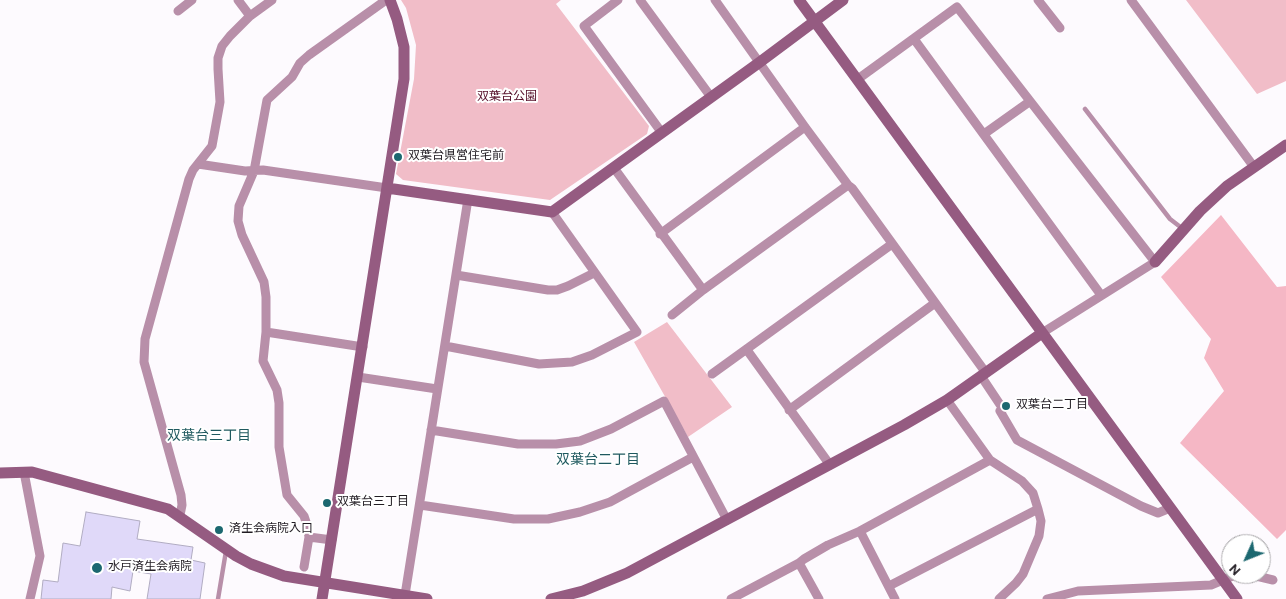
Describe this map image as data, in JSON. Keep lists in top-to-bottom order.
{
  "districts": ["双葉台三丁目", "双葉台二丁目"],
  "parks": ["双葉台公園"],
  "places": [
    "双葉台県営住宅前",
    "双葉台二丁目",
    "双葉台三丁目",
    "済生会病院入口",
    "水戸済生会病院"
  ],
  "north": "bottom left"
}
